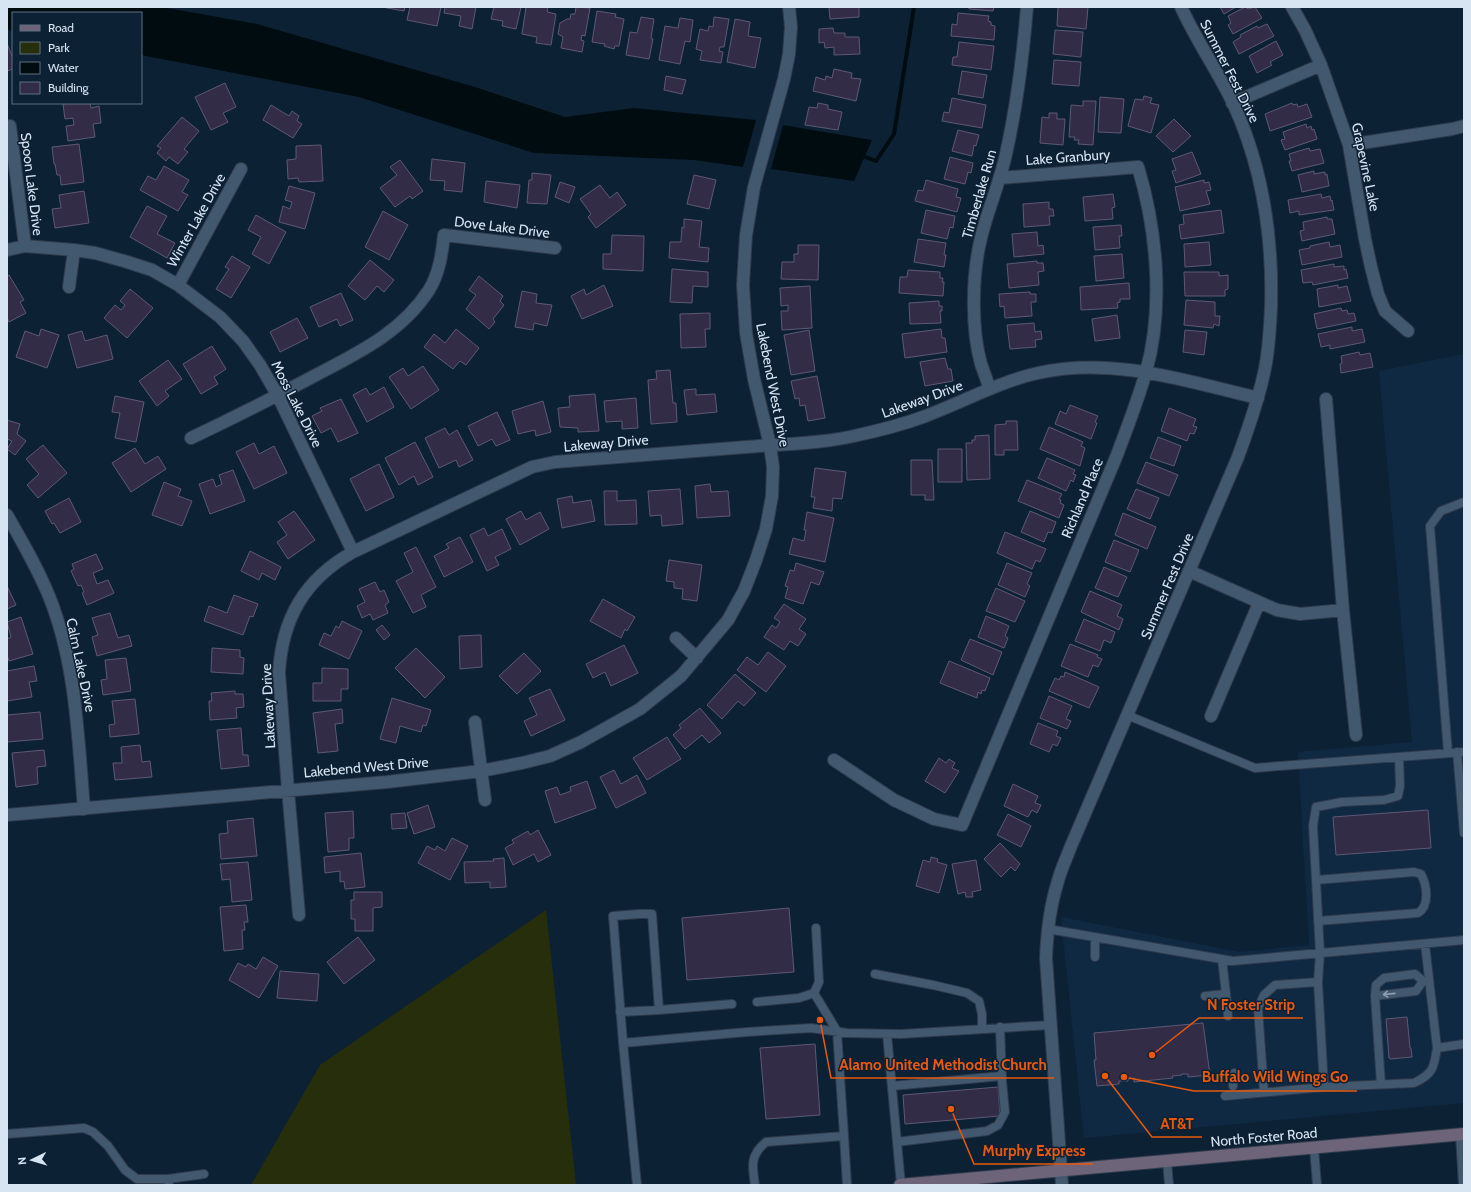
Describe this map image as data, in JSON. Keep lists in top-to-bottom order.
{
  "streets": {
    "main road": ["North Foster Road"],
    "street": [
      "Summer Fest Drive",
      "Lake Granbury",
      "Grapevine Lake",
      "Spoon Lake Drive",
      "Timberlake Run",
      "Winter Lake Drive",
      "Dove Lake Drive",
      "Lakebend West Drive",
      "Lakeway Drive",
      "Moss Lake Drive",
      "Richland Place",
      "Calm Lake Drive"
    ]
  },
  "crossings": [
    ["Summer Fest Drive", "Lakeway Drive"],
    ["Summer Fest Drive", "North Foster Road"],
    ["Lake Granbury", "Timberlake Run"],
    ["Lake Granbury", "Richland Place"],
    ["Spoon Lake Drive", "Moss Lake Drive"],
    ["Timberlake Run", "Lakeway Drive"],
    ["Winter Lake Drive", "Moss Lake Drive"],
    ["Dove Lake Drive", "Moss Lake Drive"],
    ["Lakebend West Drive", "Lakeway Drive"],
    ["Lakebend West Drive", "Calm Lake Drive"],
    ["Lakeway Drive", "Moss Lake Drive"],
    ["Lakeway Drive", "Richland Place"]
  ],
  "places": [
    "Alamo United Methodist Church",
    "N Foster Strip",
    "AT&T",
    "Buffalo Wild Wings Go",
    "Murphy Express"
  ],
  "legend": [
    "Road",
    "Park",
    "Water",
    "Building"
  ],
  "north": "left"
}
